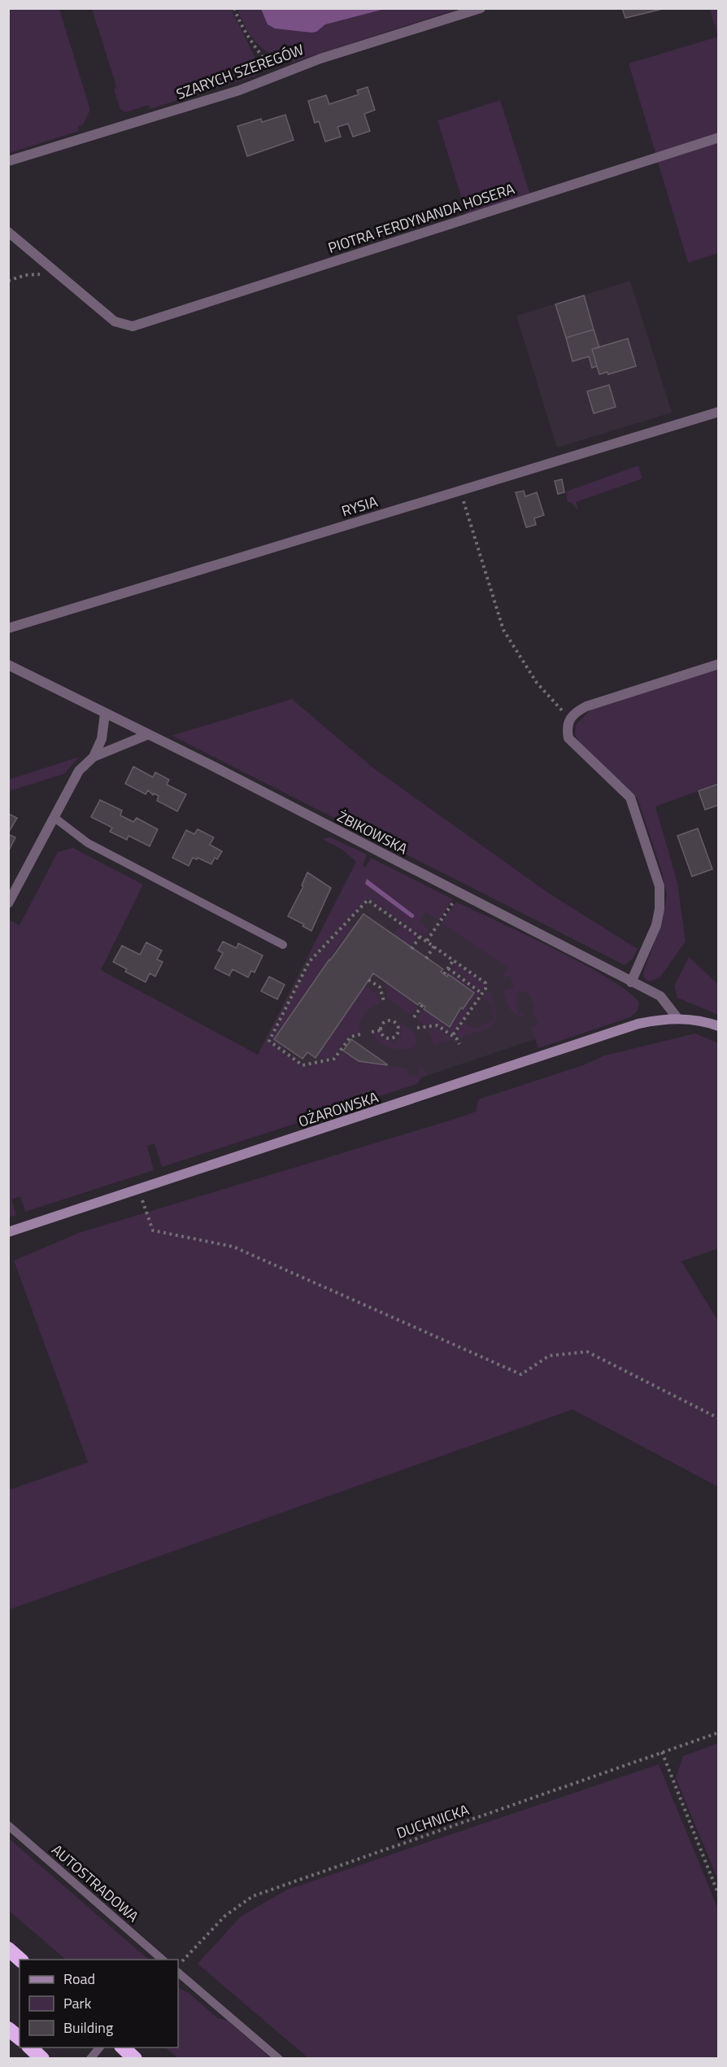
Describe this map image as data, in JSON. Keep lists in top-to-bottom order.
{
  "streets": {
    "main road": ["OŻAROWSKA"],
    "street": [
      "SZARYCH SZEREGÓW",
      "PIOTRA FERDYNANDA HOSERA",
      "RYSIA",
      "ŻBIKOWSKA"
    ],
    "lane": ["AUTOSTRADOWA"],
    "path": ["DUCHNICKA"]
  },
  "crossings": [
    ["ŻBIKOWSKA", "OŻAROWSKA"]
  ],
  "legend": ["Road", "Park", "Building"]
}
